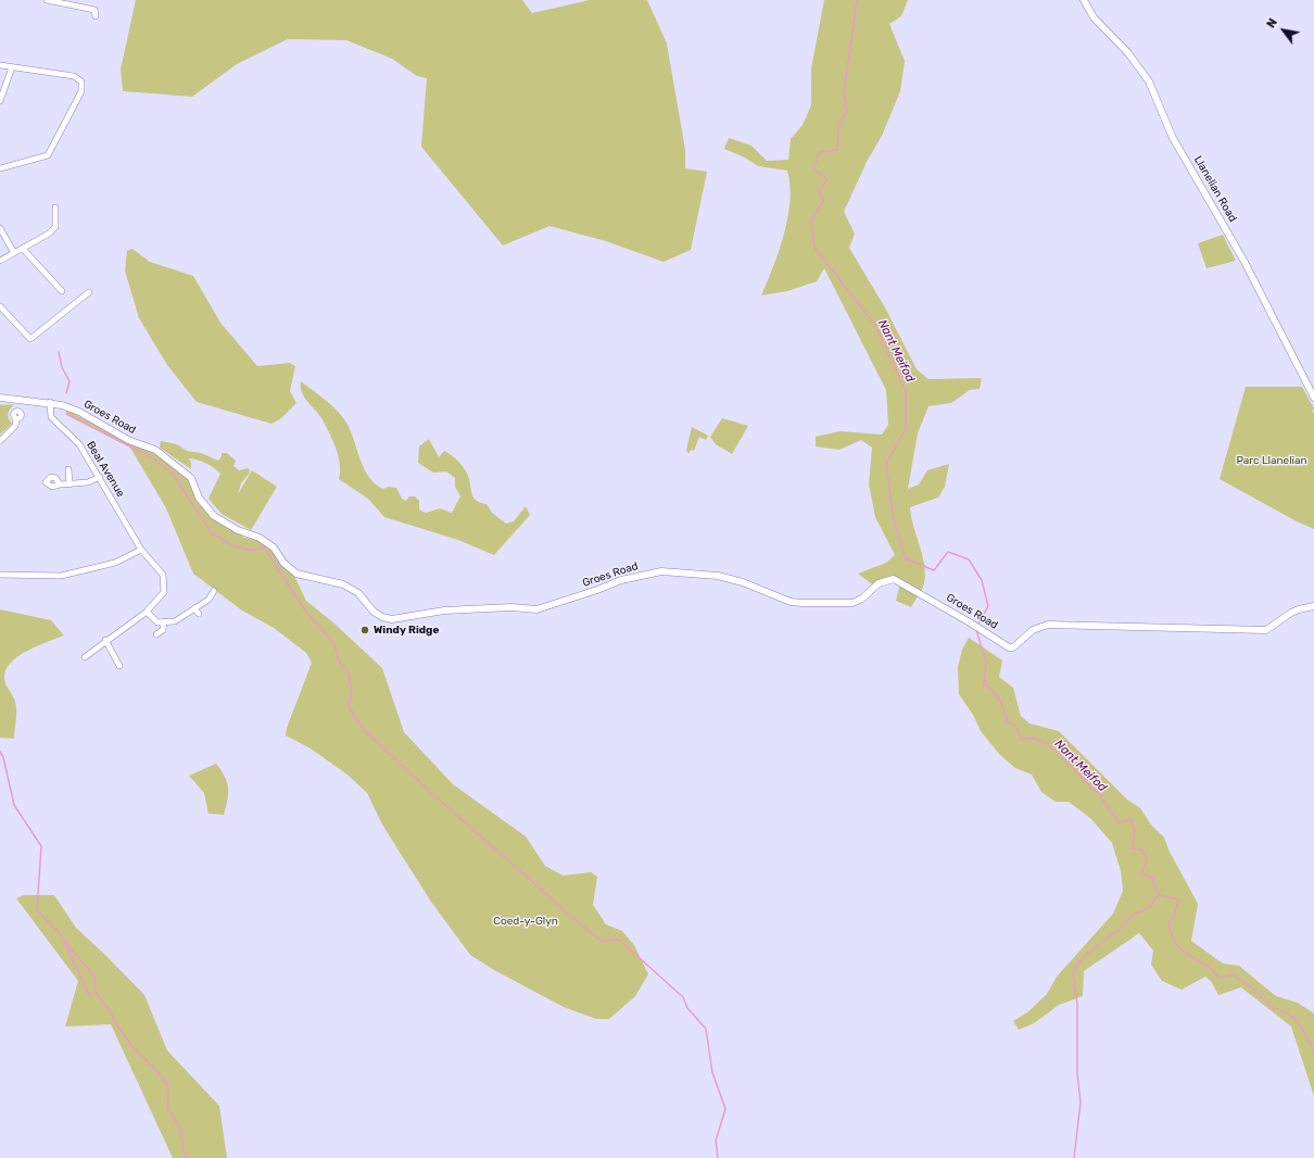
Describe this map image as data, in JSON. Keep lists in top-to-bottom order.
{
  "streets": {
    "street": ["Llanelian Road", "Groes Road", "Beal Avenue"]
  },
  "crossings": [
    ["Groes Road", "Beal Avenue"]
  ],
  "water": ["Nant Meifod"],
  "parks": ["Parc Llanelian", "Coed-y-Glyn"],
  "places": ["Windy Ridge"],
  "north": "top left"
}
